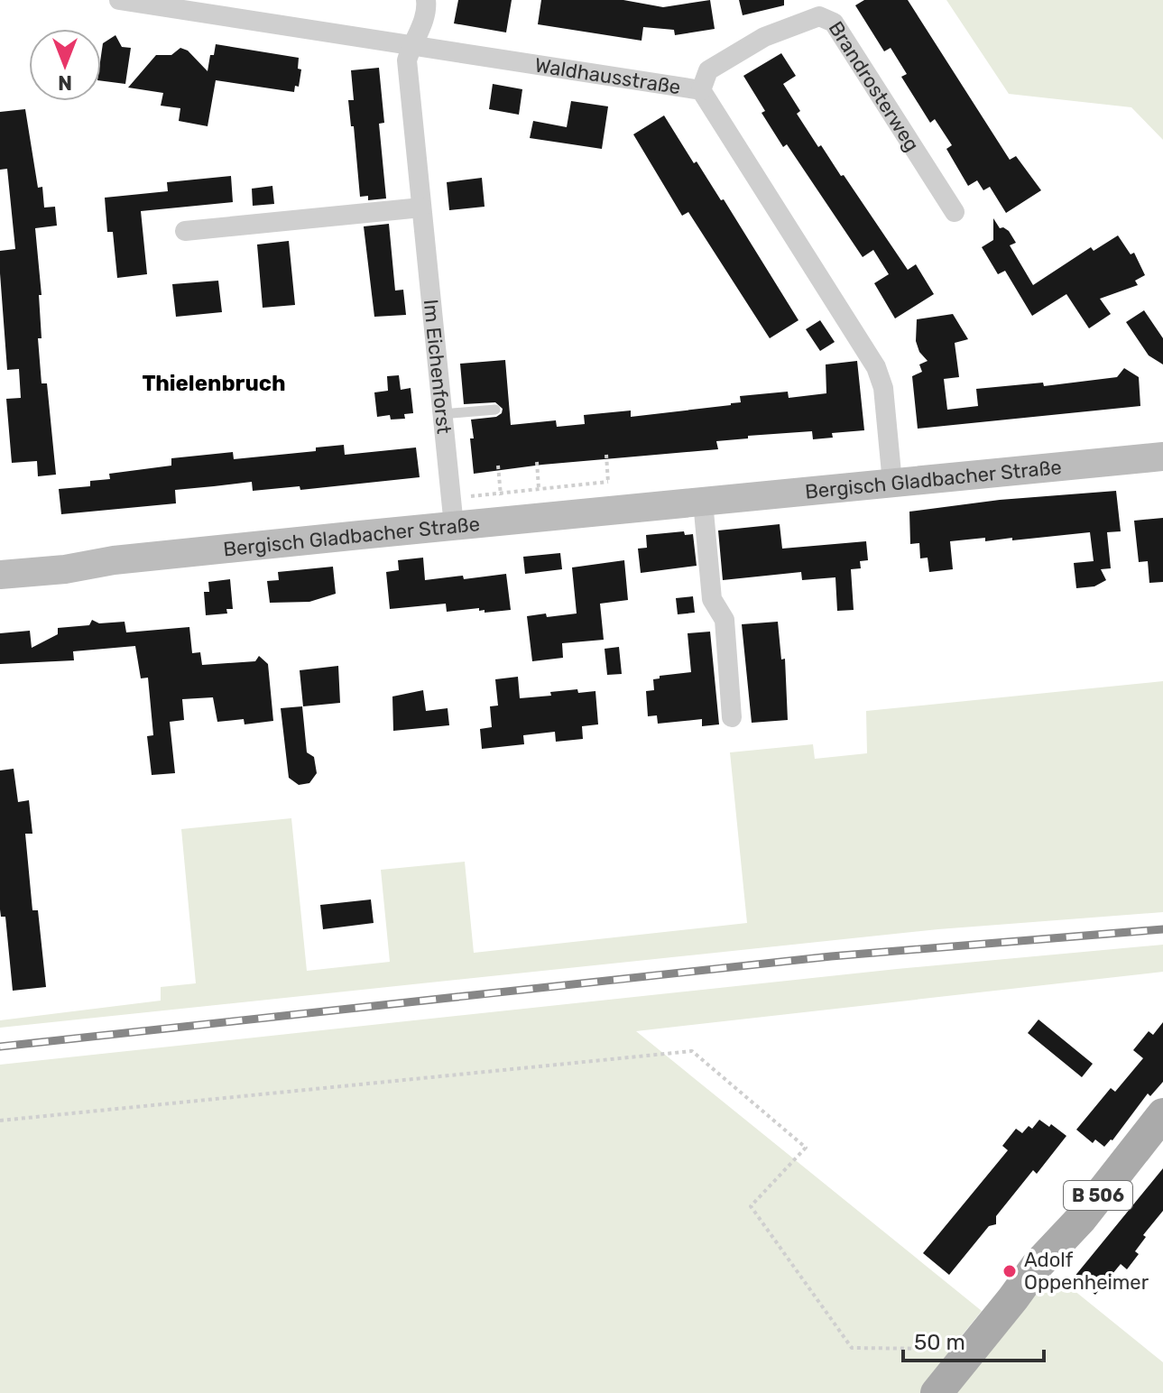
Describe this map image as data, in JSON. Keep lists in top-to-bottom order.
{
  "streets": {
    "main road": ["Bergisch Gladbacher Straße", "B 506"],
    "street": ["Waldhausstraße", "Brandrosterweg", "Im Eichenforst"]
  },
  "crossings": [
    ["Waldhausstraße", "Brandrosterweg"],
    ["Waldhausstraße", "Im Eichenforst"],
    ["Waldhausstraße", "Bergisch Gladbacher Straße"],
    ["Im Eichenforst", "Bergisch Gladbacher Straße"]
  ],
  "districts": ["Thielenbruch"],
  "places": ["Adolf Oppenheimer"],
  "scale_bar": "50 m",
  "north": "bottom"
}
